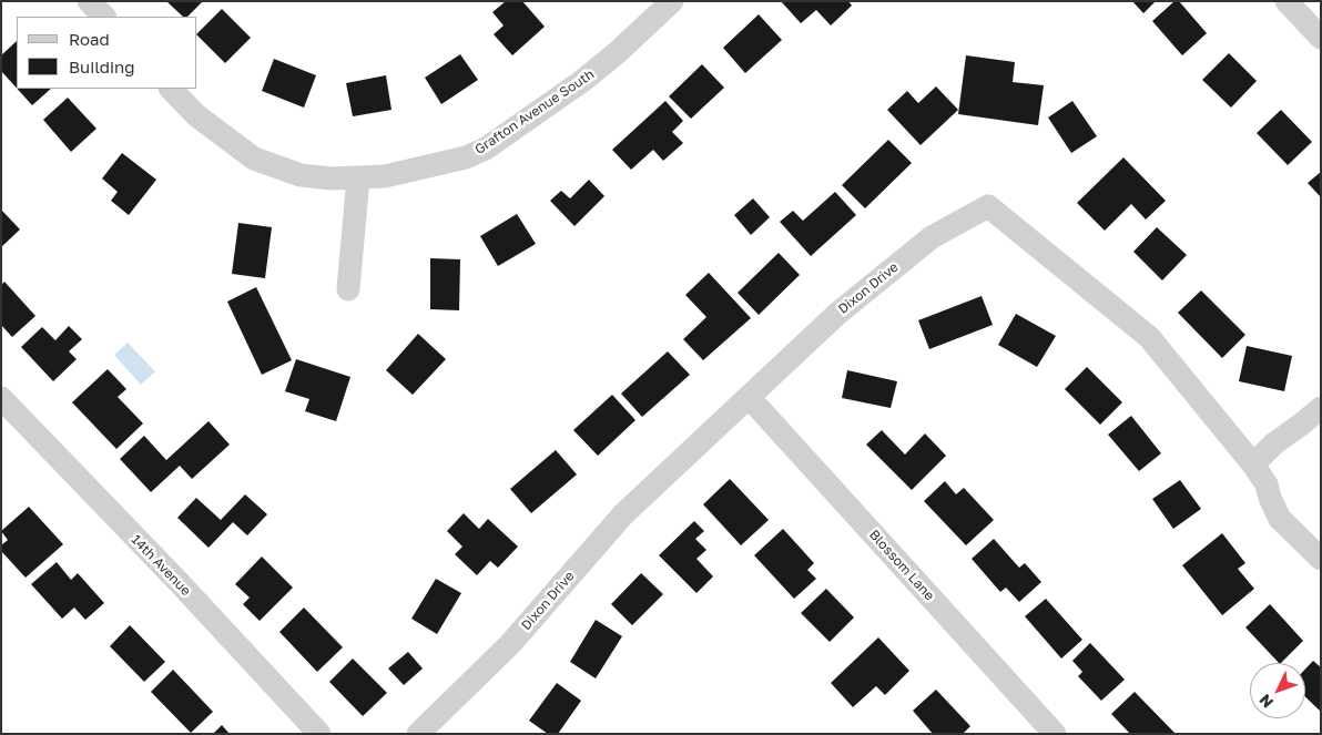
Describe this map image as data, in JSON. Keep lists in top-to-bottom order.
{
  "streets": {
    "street": [
      "Grafton Avenue South",
      "Dixon Drive",
      "14th Avenue",
      "Blossom Lane"
    ]
  },
  "crossings": [
    ["Dixon Drive", "Blossom Lane"]
  ],
  "legend": ["Road", "Building"],
  "north": "bottom left"
}
